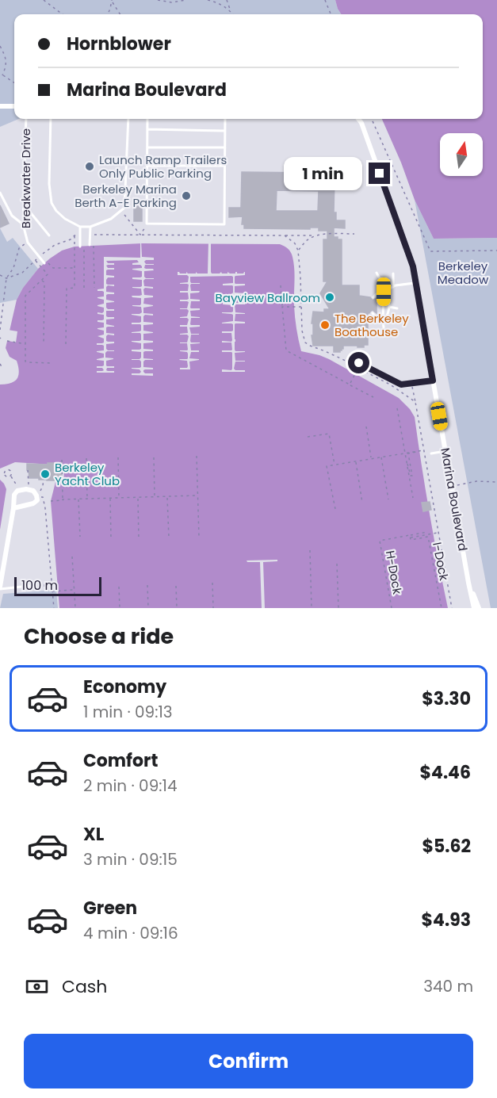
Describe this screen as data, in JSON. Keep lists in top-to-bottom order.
{
  "streets": {
    "street": ["Marina Boulevard"],
    "lane": ["Breakwater Drive"],
    "path": ["I-Dock", "H-Dock"]
  },
  "crossings": [
    ["I-Dock", "H-Dock"]
  ],
  "parks": ["Berkeley Meadow"],
  "places": [
    "Launch Ramp Trailers Only Public Parking",
    "Berkeley Marina Berth A-E Parking",
    "Bayview Ballroom",
    "The Berkeley Boathouse",
    "Berkeley Yacht Club"
  ],
  "scale_bar": "100 m",
  "north": "top",
  "page": {
    "banner": ["Hornblower", "Marina Boulevard"],
    "bubble": "1 min",
    "scale": "100 m",
    "heading": "Choose a ride",
    "list": [
      {
        "name": "Economy",
        "note": "1 min · 09:13",
        "value": "$3.30"
      },
      {
        "name": "Comfort",
        "note": "2 min · 09:14",
        "value": "$4.46"
      },
      {
        "name": "XL",
        "note": "3 min · 09:15",
        "value": "$5.62"
      },
      {
        "name": "Green",
        "note": "4 min · 09:16",
        "value": "$4.93"
      }
    ],
    "pay": ["Cash", "340 m"],
    "buttons": "Confirm"
  }
}
